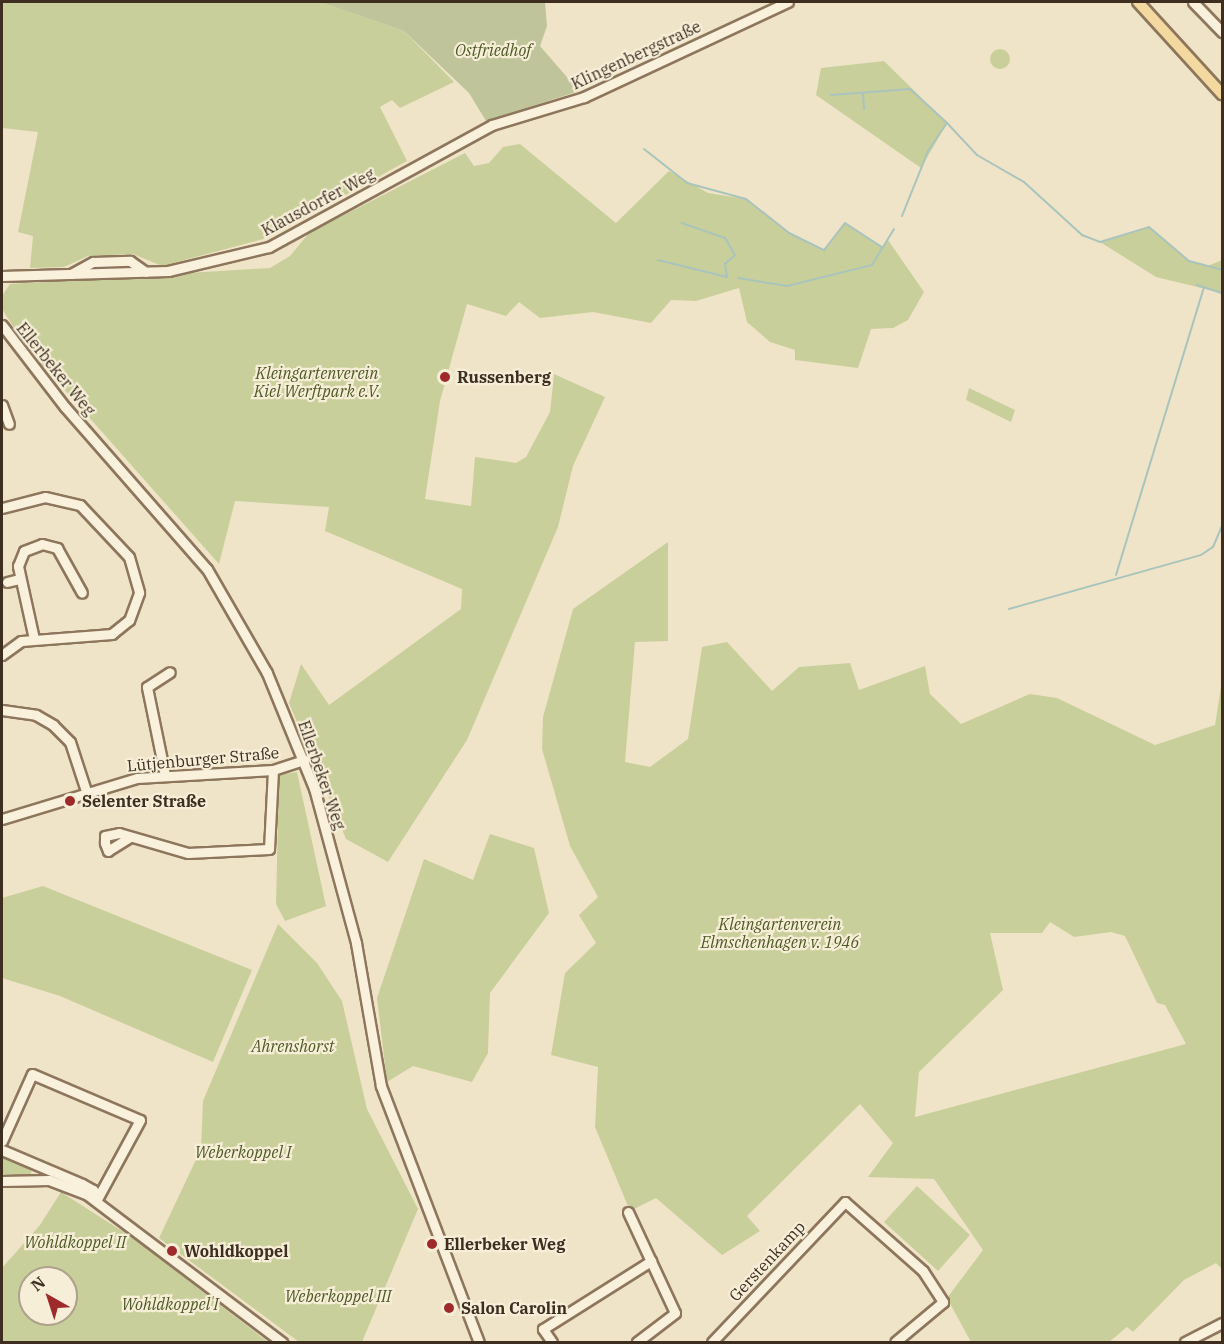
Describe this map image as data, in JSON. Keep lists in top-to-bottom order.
{
  "streets": {
    "street": [
      "Klingenbergstraße",
      "Klausdorfer Weg",
      "Ellerbeker Weg",
      "Lütjenburger Straße",
      "Gerstenkamp"
    ]
  },
  "crossings": [
    ["Klingenbergstraße", "Klausdorfer Weg"],
    ["Ellerbeker Weg", "Lütjenburger Straße"]
  ],
  "parks": [
    "Ostfriedhof",
    "Kleingartenverein Kiel Werftpark e.V.",
    "Kleingartenverein Elmschenhagen v. 1946",
    "Ahrenshorst",
    "Weberkoppel I",
    "Wohldkoppel II",
    "Weberkoppel III",
    "Wohldkoppel I"
  ],
  "places": [
    "Russenberg",
    "Selenter Straße",
    "Ellerbeker Weg",
    "Wohldkoppel",
    "Salon Carolin"
  ],
  "north": "top left"
}
